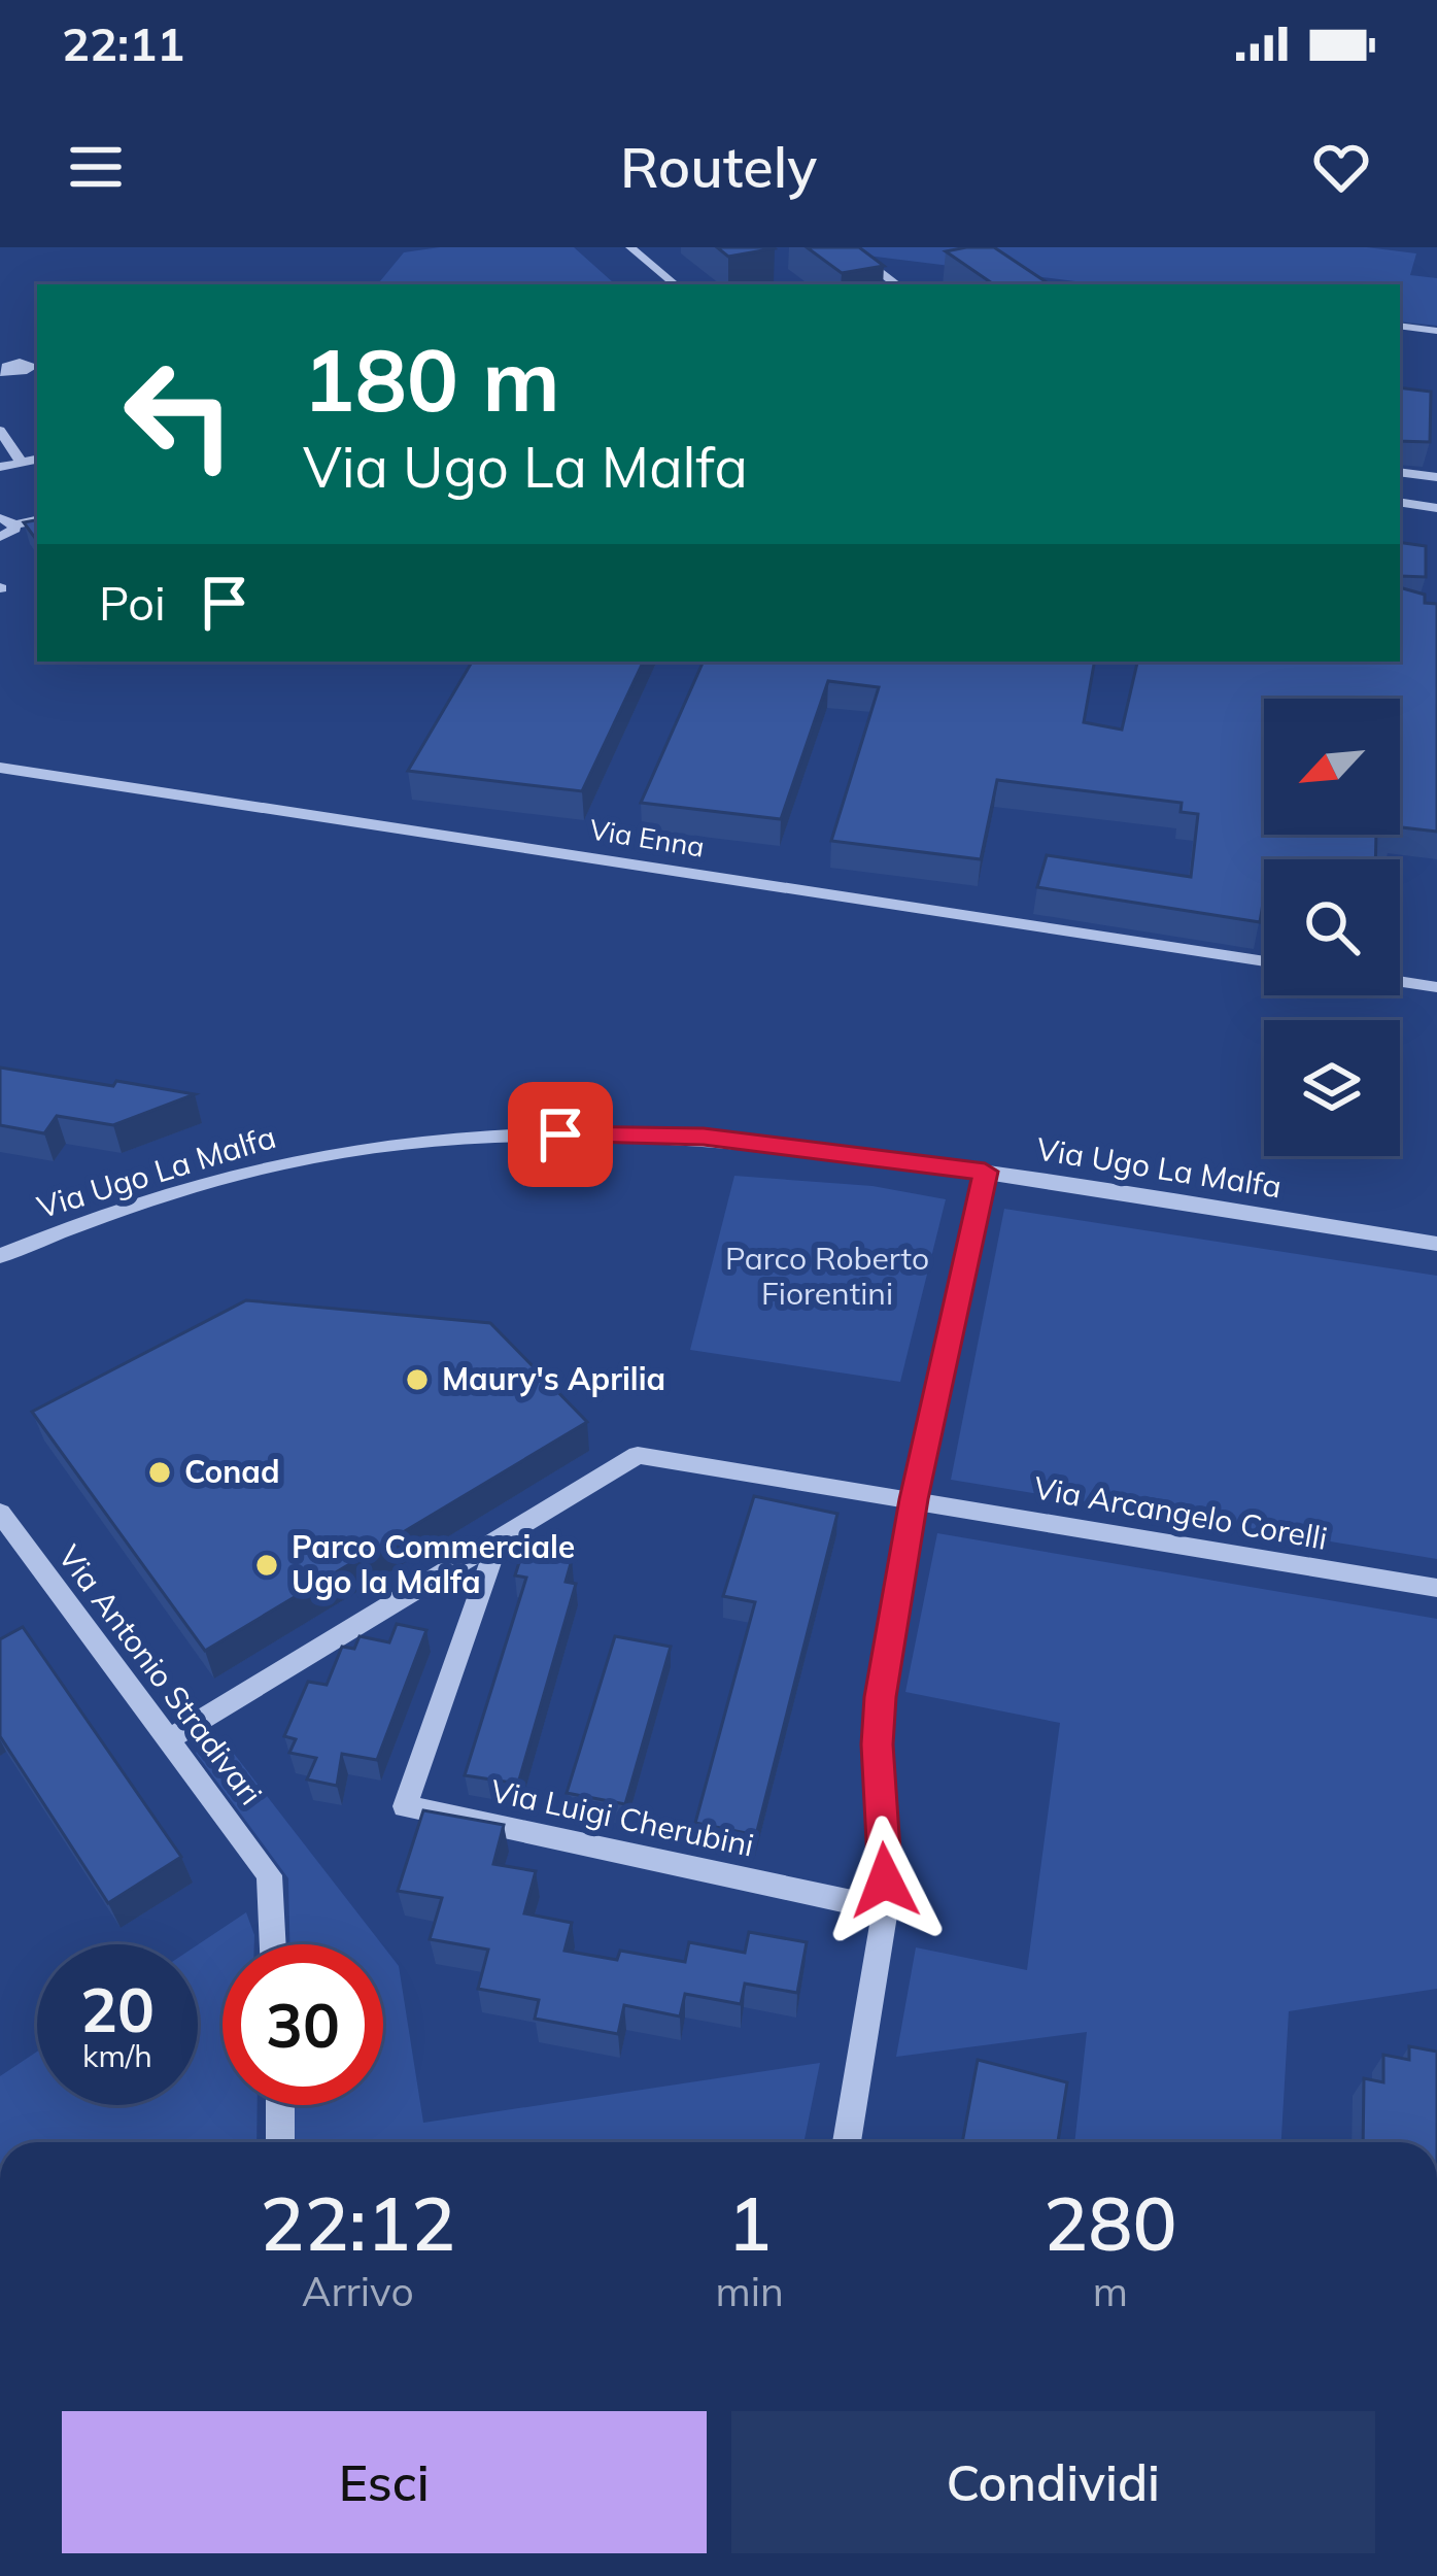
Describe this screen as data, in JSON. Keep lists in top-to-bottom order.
{
  "streets": {
    "street": [
      "Via Enna",
      "Via Ugo La Malfa",
      "Via Arcangelo Corelli",
      "Via Antonio Stradivari",
      "Via Luigi Cherubini"
    ]
  },
  "parks": ["Parco Roberto Fiorentini"],
  "places": ["Maury's Aprilia", "Conad", "Parco Commerciale Ugo la Malfa"],
  "north": "bottom left",
  "page": {
    "status": "22:11",
    "header": "Routely",
    "turn": ["180 m", "Via Ugo La Malfa"],
    "then": "Poi",
    "speed": "20 km/h",
    "limit": "30",
    "eta": [
      "22:12",
      "Arrivo",
      "1",
      "min",
      "280",
      "m"
    ],
    "buttons": ["Esci", "Condividi"]
  }
}
